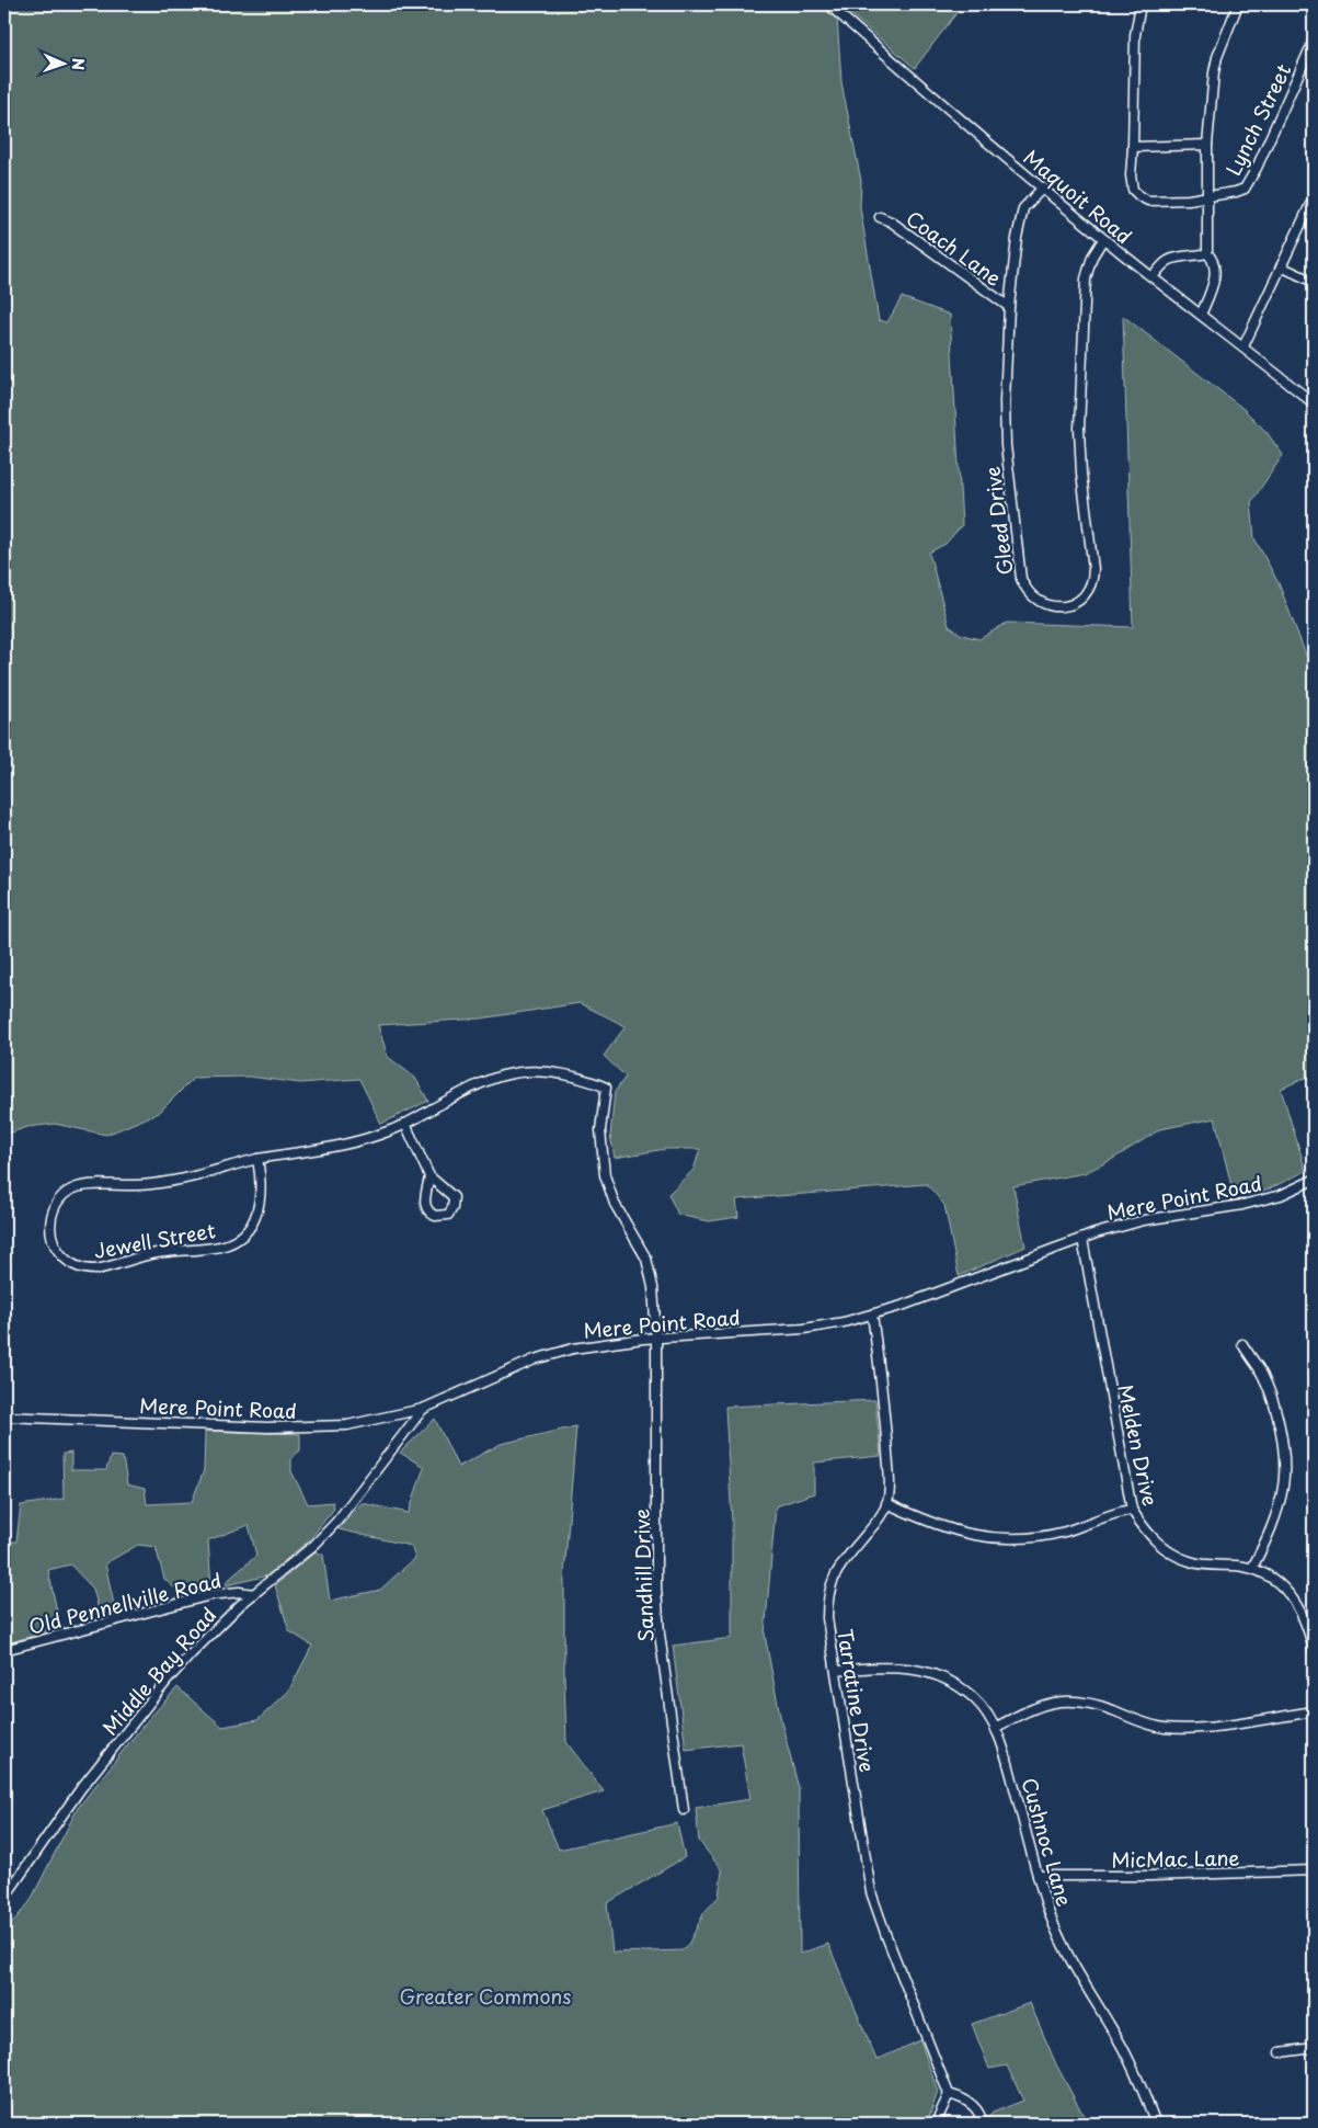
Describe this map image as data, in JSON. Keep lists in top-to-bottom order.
{
  "streets": {
    "street": [
      "Lynch Street",
      "Maquoit Road",
      "Coach Lane",
      "Gleed Drive",
      "Mere Point Road",
      "Jewell Street",
      "Melden Drive",
      "Sandhill Drive",
      "Old Pennellville Road",
      "Middle Bay Road",
      "Tarratine Drive",
      "Cushnoc Lane",
      "MicMac Lane"
    ]
  },
  "crossings": [
    ["Maquoit Road", "Gleed Drive"],
    ["Coach Lane", "Gleed Drive"],
    ["Mere Point Road", "Melden Drive"],
    ["Mere Point Road", "Sandhill Drive"],
    ["Mere Point Road", "Middle Bay Road"],
    ["Mere Point Road", "Tarratine Drive"],
    ["Jewell Street", "Sandhill Drive"],
    ["Old Pennellville Road", "Middle Bay Road"],
    ["Tarratine Drive", "Cushnoc Lane"],
    ["Cushnoc Lane", "MicMac Lane"]
  ],
  "parks": ["Greater Commons"],
  "north": "right"
}
